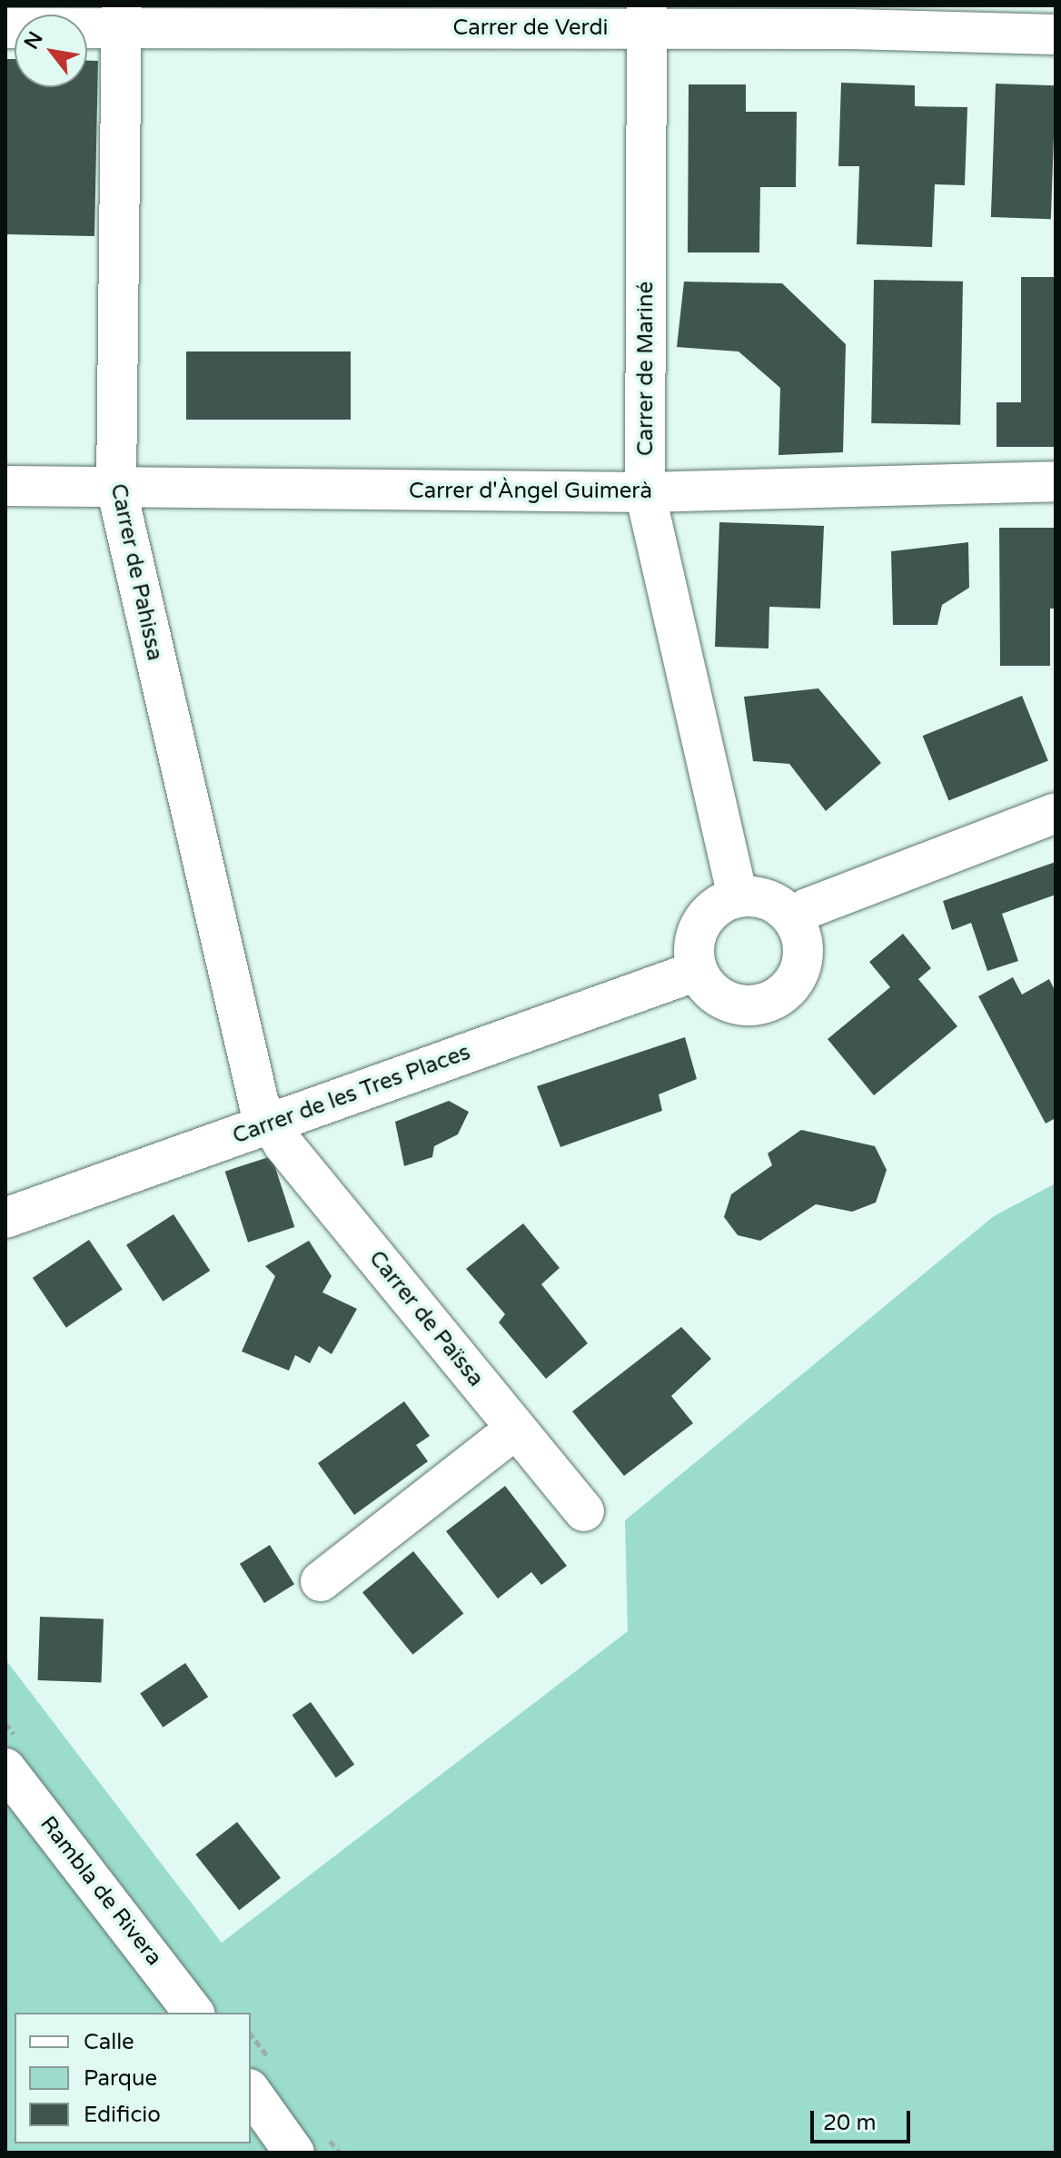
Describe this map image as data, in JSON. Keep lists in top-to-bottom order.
{
  "streets": {
    "street": [
      "Carrer de Verdi",
      "Carrer de Mariné",
      "Carrer d'Àngel Guimerà",
      "Carrer de Pahissa",
      "Carrer de les Tres Places",
      "Carrer de Païssa",
      "Rambla de Rivera"
    ]
  },
  "crossings": [
    ["Carrer de Verdi", "Carrer de Mariné"],
    ["Carrer de Verdi", "Carrer de Pahissa"],
    ["Carrer de Mariné", "Carrer d'Àngel Guimerà"],
    ["Carrer de Mariné", "Carrer de les Tres Places"],
    ["Carrer d'Àngel Guimerà", "Carrer de Pahissa"],
    ["Carrer de Pahissa", "Carrer de les Tres Places"],
    ["Carrer de Pahissa", "Carrer de Païssa"],
    ["Carrer de les Tres Places", "Carrer de Païssa"]
  ],
  "legend": ["Calle", "Parque", "Edificio"],
  "scale_bar": "20 m",
  "north": "top left"
}
